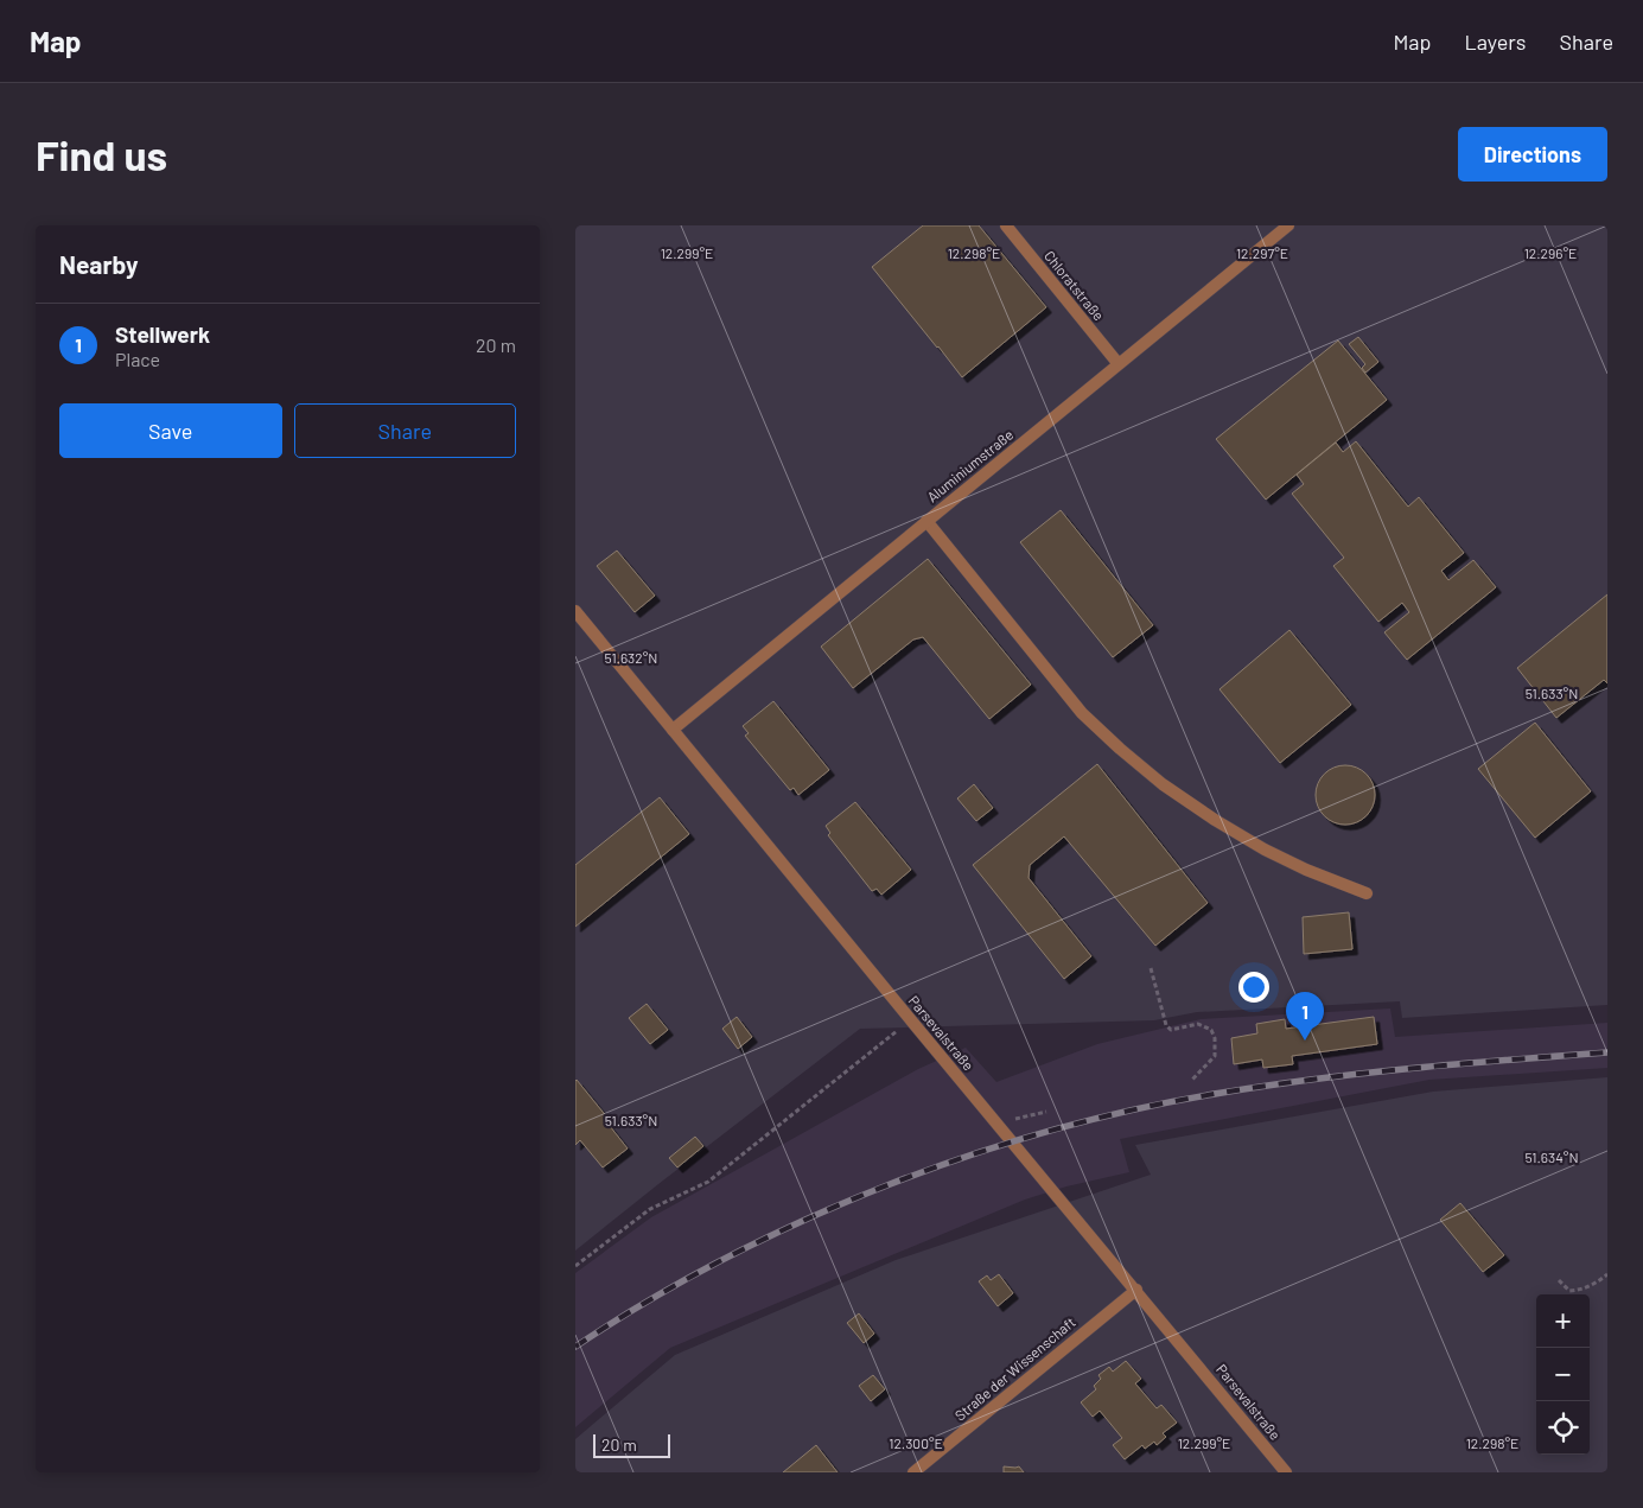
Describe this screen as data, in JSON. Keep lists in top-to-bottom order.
{
  "streets": {
    "street": [
      "Chloratstraße",
      "Aluminiumstraße",
      "Parsevalstraße",
      "Straße der Wissenschaft"
    ]
  },
  "crossings": [
    ["Chloratstraße", "Aluminiumstraße"],
    ["Aluminiumstraße", "Parsevalstraße"],
    ["Parsevalstraße", "Straße der Wissenschaft"]
  ],
  "scale_bar": "20 m",
  "page": {
    "header": "Map",
    "nav": ["Map", "Layers", "Share"],
    "buttons": [
      "Directions",
      ["Save", "Share"]
    ],
    "title": "Find us",
    "heading": "Nearby",
    "list": [
      {
        "mark": "1",
        "name": "Stellwerk",
        "note": "Place",
        "value": "20 m"
      }
    ],
    "pins": "1",
    "map_buttons": ["+", "−"],
    "scale": "20 m"
  },
  "coordinates": [
    "12.299°E",
    "12.298°E",
    "12.297°E",
    "12.296°E",
    "51.632°N",
    "51.633°N",
    "51.634°N",
    "12.300°E"
  ]
}
